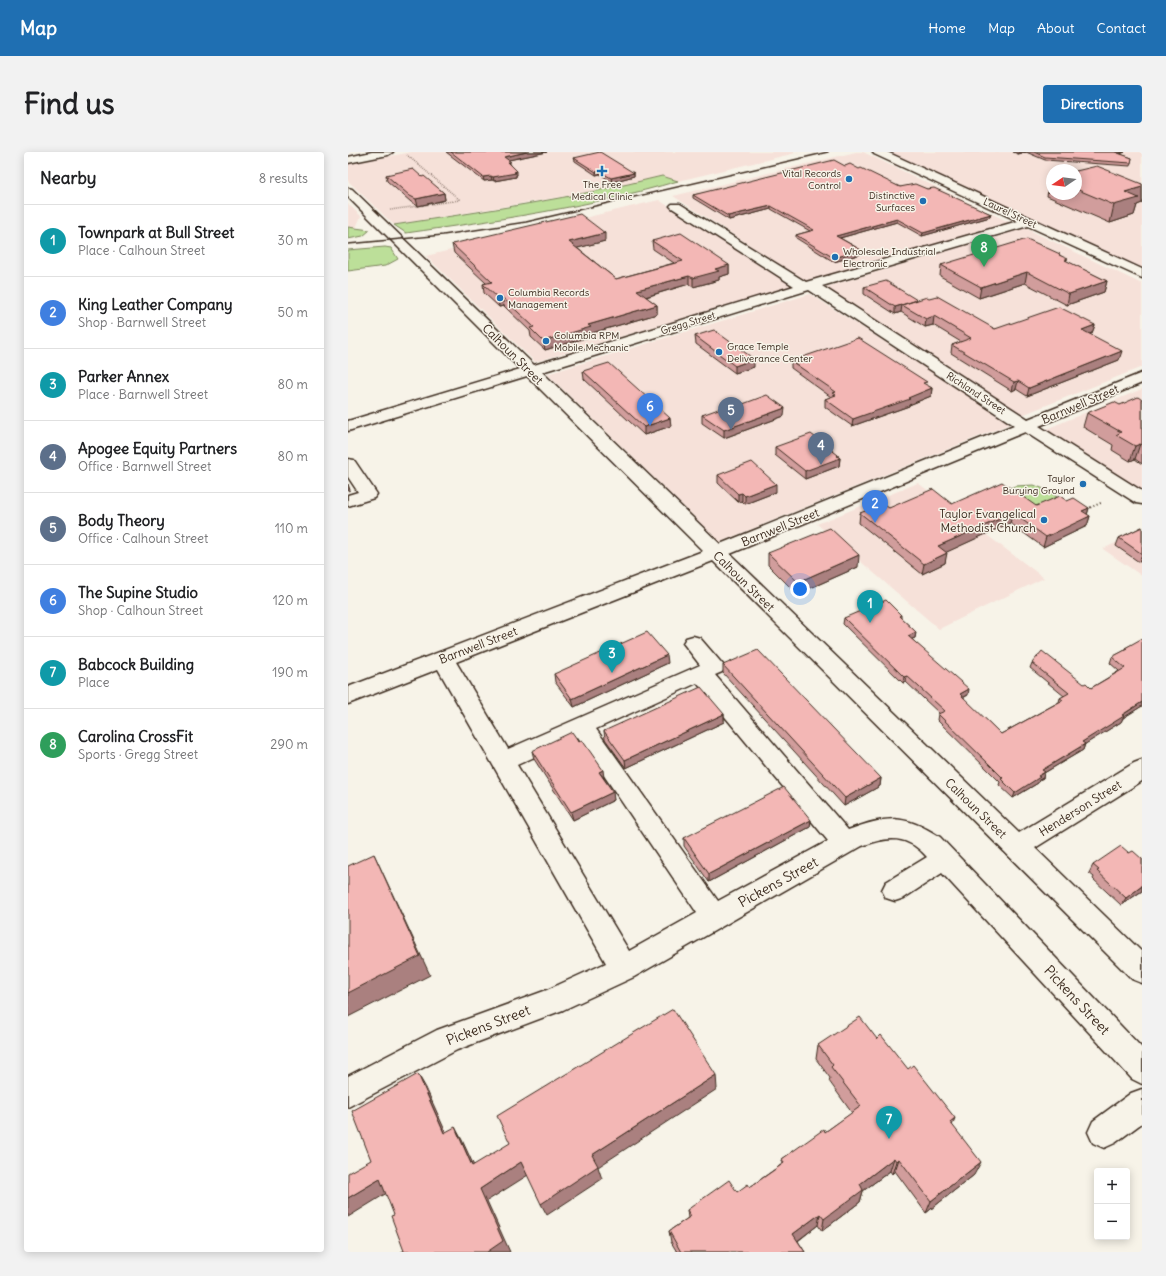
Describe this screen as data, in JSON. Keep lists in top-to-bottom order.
{
  "streets": {
    "street": [
      "Laurel Street",
      "Gregg Street",
      "Calhoun Street",
      "Richland Street",
      "Barnwell Street",
      "Henderson Street",
      "Pickens Street"
    ]
  },
  "crossings": [
    ["Laurel Street", "Gregg Street"],
    ["Gregg Street", "Calhoun Street"],
    ["Gregg Street", "Richland Street"],
    ["Calhoun Street", "Barnwell Street"],
    ["Calhoun Street", "Henderson Street"],
    ["Richland Street", "Barnwell Street"]
  ],
  "places": {
    "health": ["The Free Medical Clinic"],
    "other": [
      "Vital Records Control",
      "Distinctive Surfaces",
      "Wholesale Industrial Electronic",
      "Columbia Records Management",
      "Columbia RPM Mobile Mechanic",
      "Grace Temple Deliverance Center",
      "Taylor Burying Ground",
      "Taylor Evangelical Methodist Church"
    ]
  },
  "north": "left",
  "page": {
    "header": "Map",
    "nav": [
      "Home",
      "Map",
      "About",
      "Contact"
    ],
    "buttons": "Directions",
    "title": "Find us",
    "heading": ["Nearby", "8 results"],
    "list": [
      {
        "mark": "1",
        "name": "Townpark at Bull Street",
        "note": "Place · Calhoun Street",
        "value": "30 m"
      },
      {
        "mark": "2",
        "name": "King Leather Company",
        "note": "Shop · Barnwell Street",
        "value": "50 m"
      },
      {
        "mark": "3",
        "name": "Parker Annex",
        "note": "Place · Barnwell Street",
        "value": "80 m"
      },
      {
        "mark": "4",
        "name": "Apogee Equity Partners",
        "note": "Office · Barnwell Street",
        "value": "80 m"
      },
      {
        "mark": "5",
        "name": "Body Theory",
        "note": "Office · Calhoun Street",
        "value": "110 m"
      },
      {
        "mark": "6",
        "name": "The Supine Studio",
        "note": "Shop · Calhoun Street",
        "value": "120 m"
      },
      {
        "mark": "7",
        "name": "Babcock Building",
        "note": "Place",
        "value": "190 m"
      },
      {
        "mark": "8",
        "name": "Carolina CrossFit",
        "note": "Sports · Gregg Street",
        "value": "290 m"
      }
    ],
    "pins": [
      "8",
      "6",
      "5",
      "4",
      "2",
      "1",
      "3",
      "7"
    ],
    "map_buttons": ["+", "−"]
  }
}
